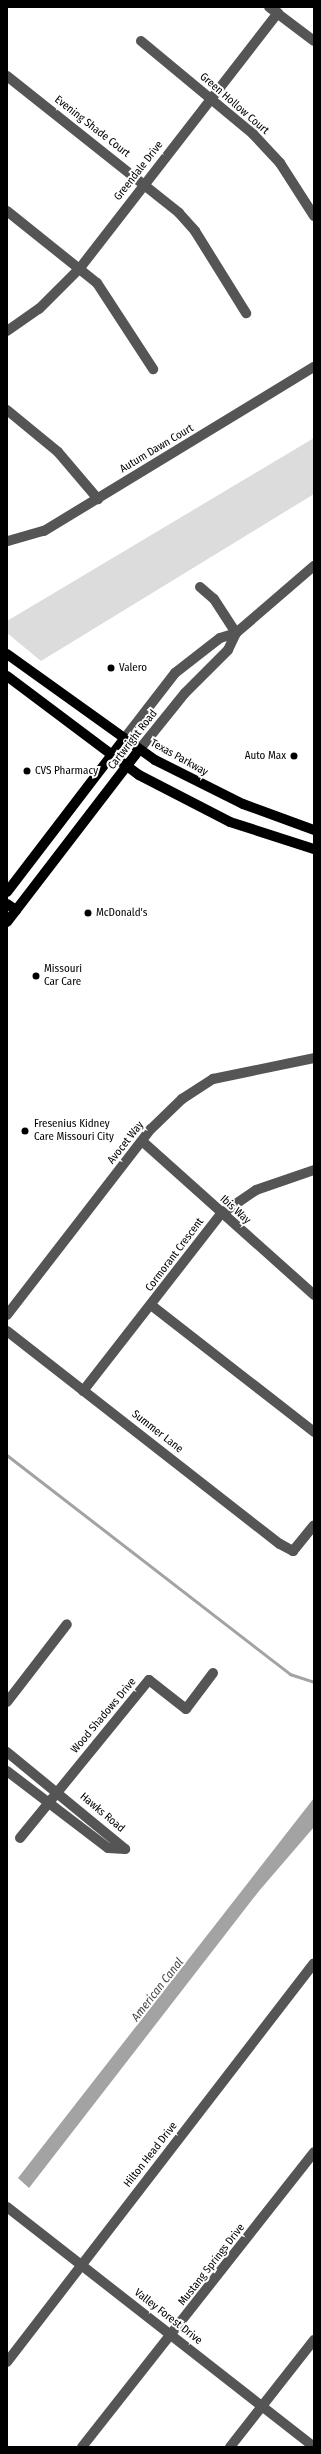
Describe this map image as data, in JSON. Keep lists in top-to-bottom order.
{
  "streets": {
    "main road": ["Cartwright Road", "Texas Parkway"],
    "street": [
      "Green Hollow Court",
      "Evening Shade Court",
      "Greendale Drive",
      "Autum Dawn Court",
      "Avocet Way",
      "Ibis Way",
      "Cormorant Crescent",
      "Summer Lane",
      "Wood Shadows Drive",
      "Hawks Road",
      "Hilton Head Drive",
      "Mustang Springs Drive",
      "Valley Forest Drive"
    ]
  },
  "crossings": [
    ["Green Hollow Court", "Greendale Drive"],
    ["Evening Shade Court", "Greendale Drive"],
    ["Cartwright Road", "Texas Parkway"],
    ["Avocet Way", "Ibis Way"],
    ["Ibis Way", "Cormorant Crescent"],
    ["Cormorant Crescent", "Summer Lane"],
    ["Wood Shadows Drive", "Hawks Road"],
    ["Hilton Head Drive", "Valley Forest Drive"],
    ["Mustang Springs Drive", "Valley Forest Drive"]
  ],
  "water": ["American Canal"],
  "places": [
    "Valero",
    "Auto Max",
    "CVS Pharmacy",
    "McDonald's",
    "Missouri Car Care",
    "Fresenius Kidney Care Missouri City"
  ]
}
